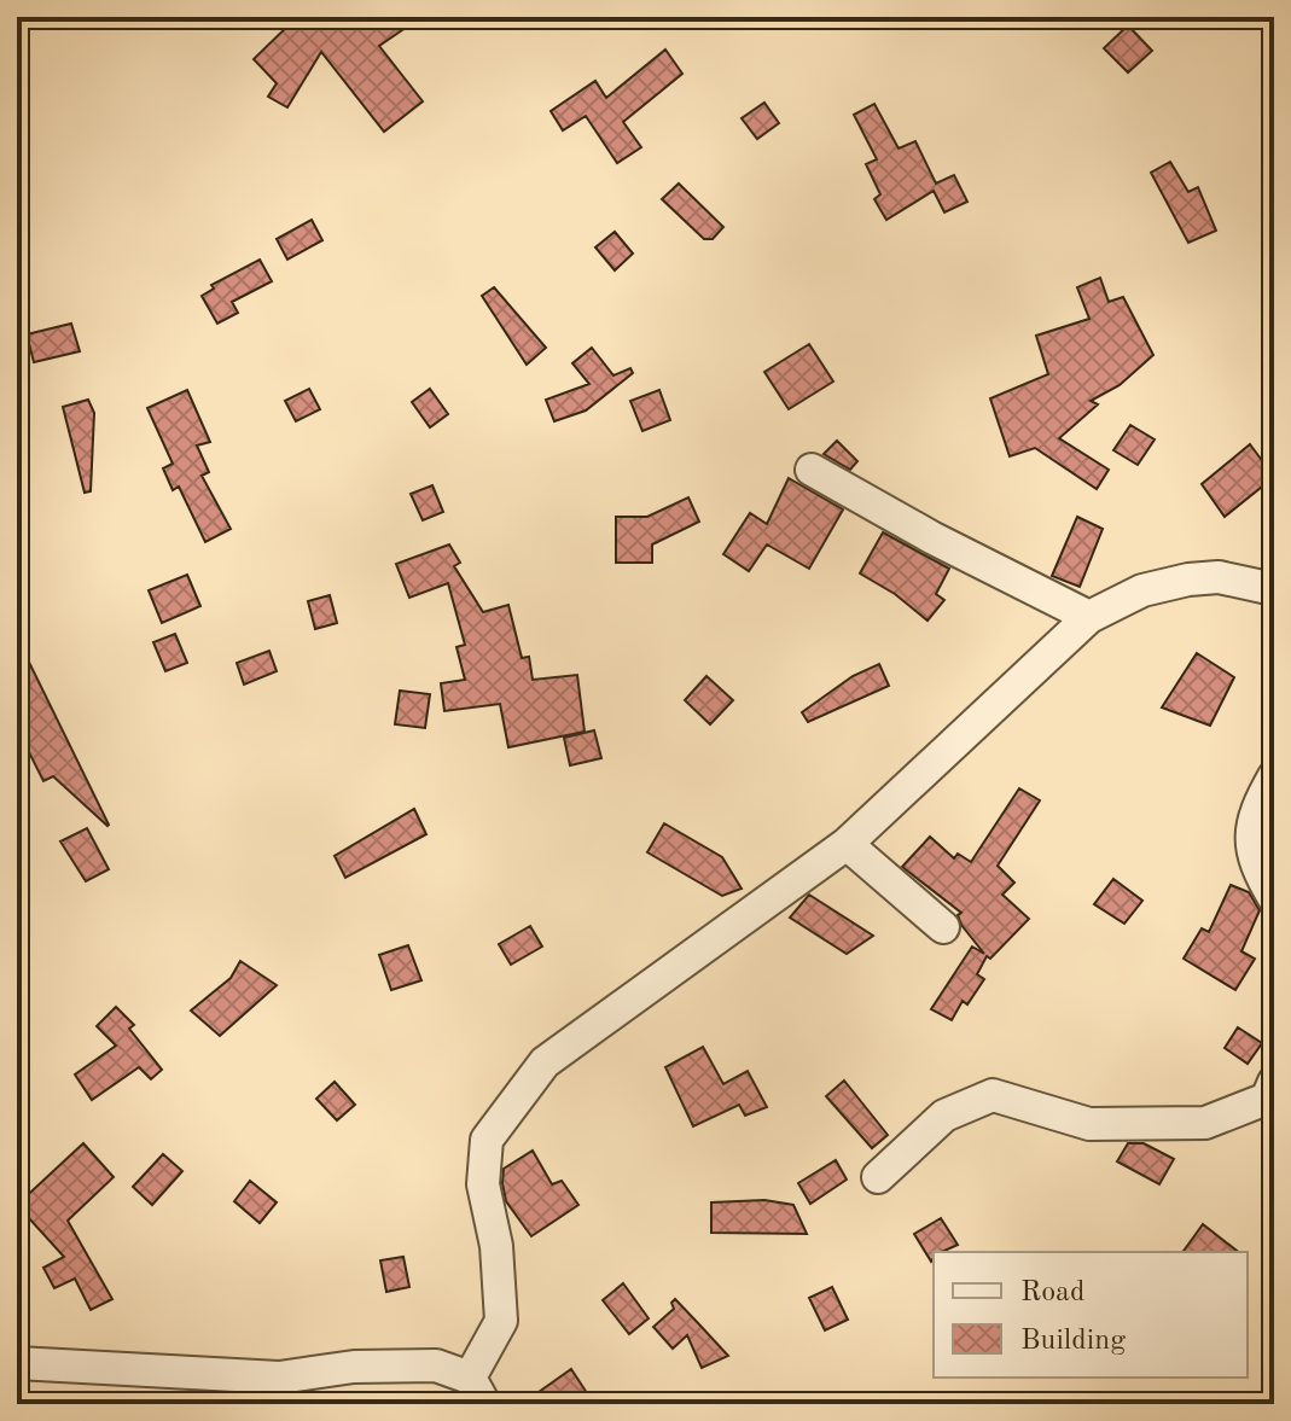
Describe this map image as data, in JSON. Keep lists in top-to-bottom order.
{
  "legend": ["Road", "Building"]
}
